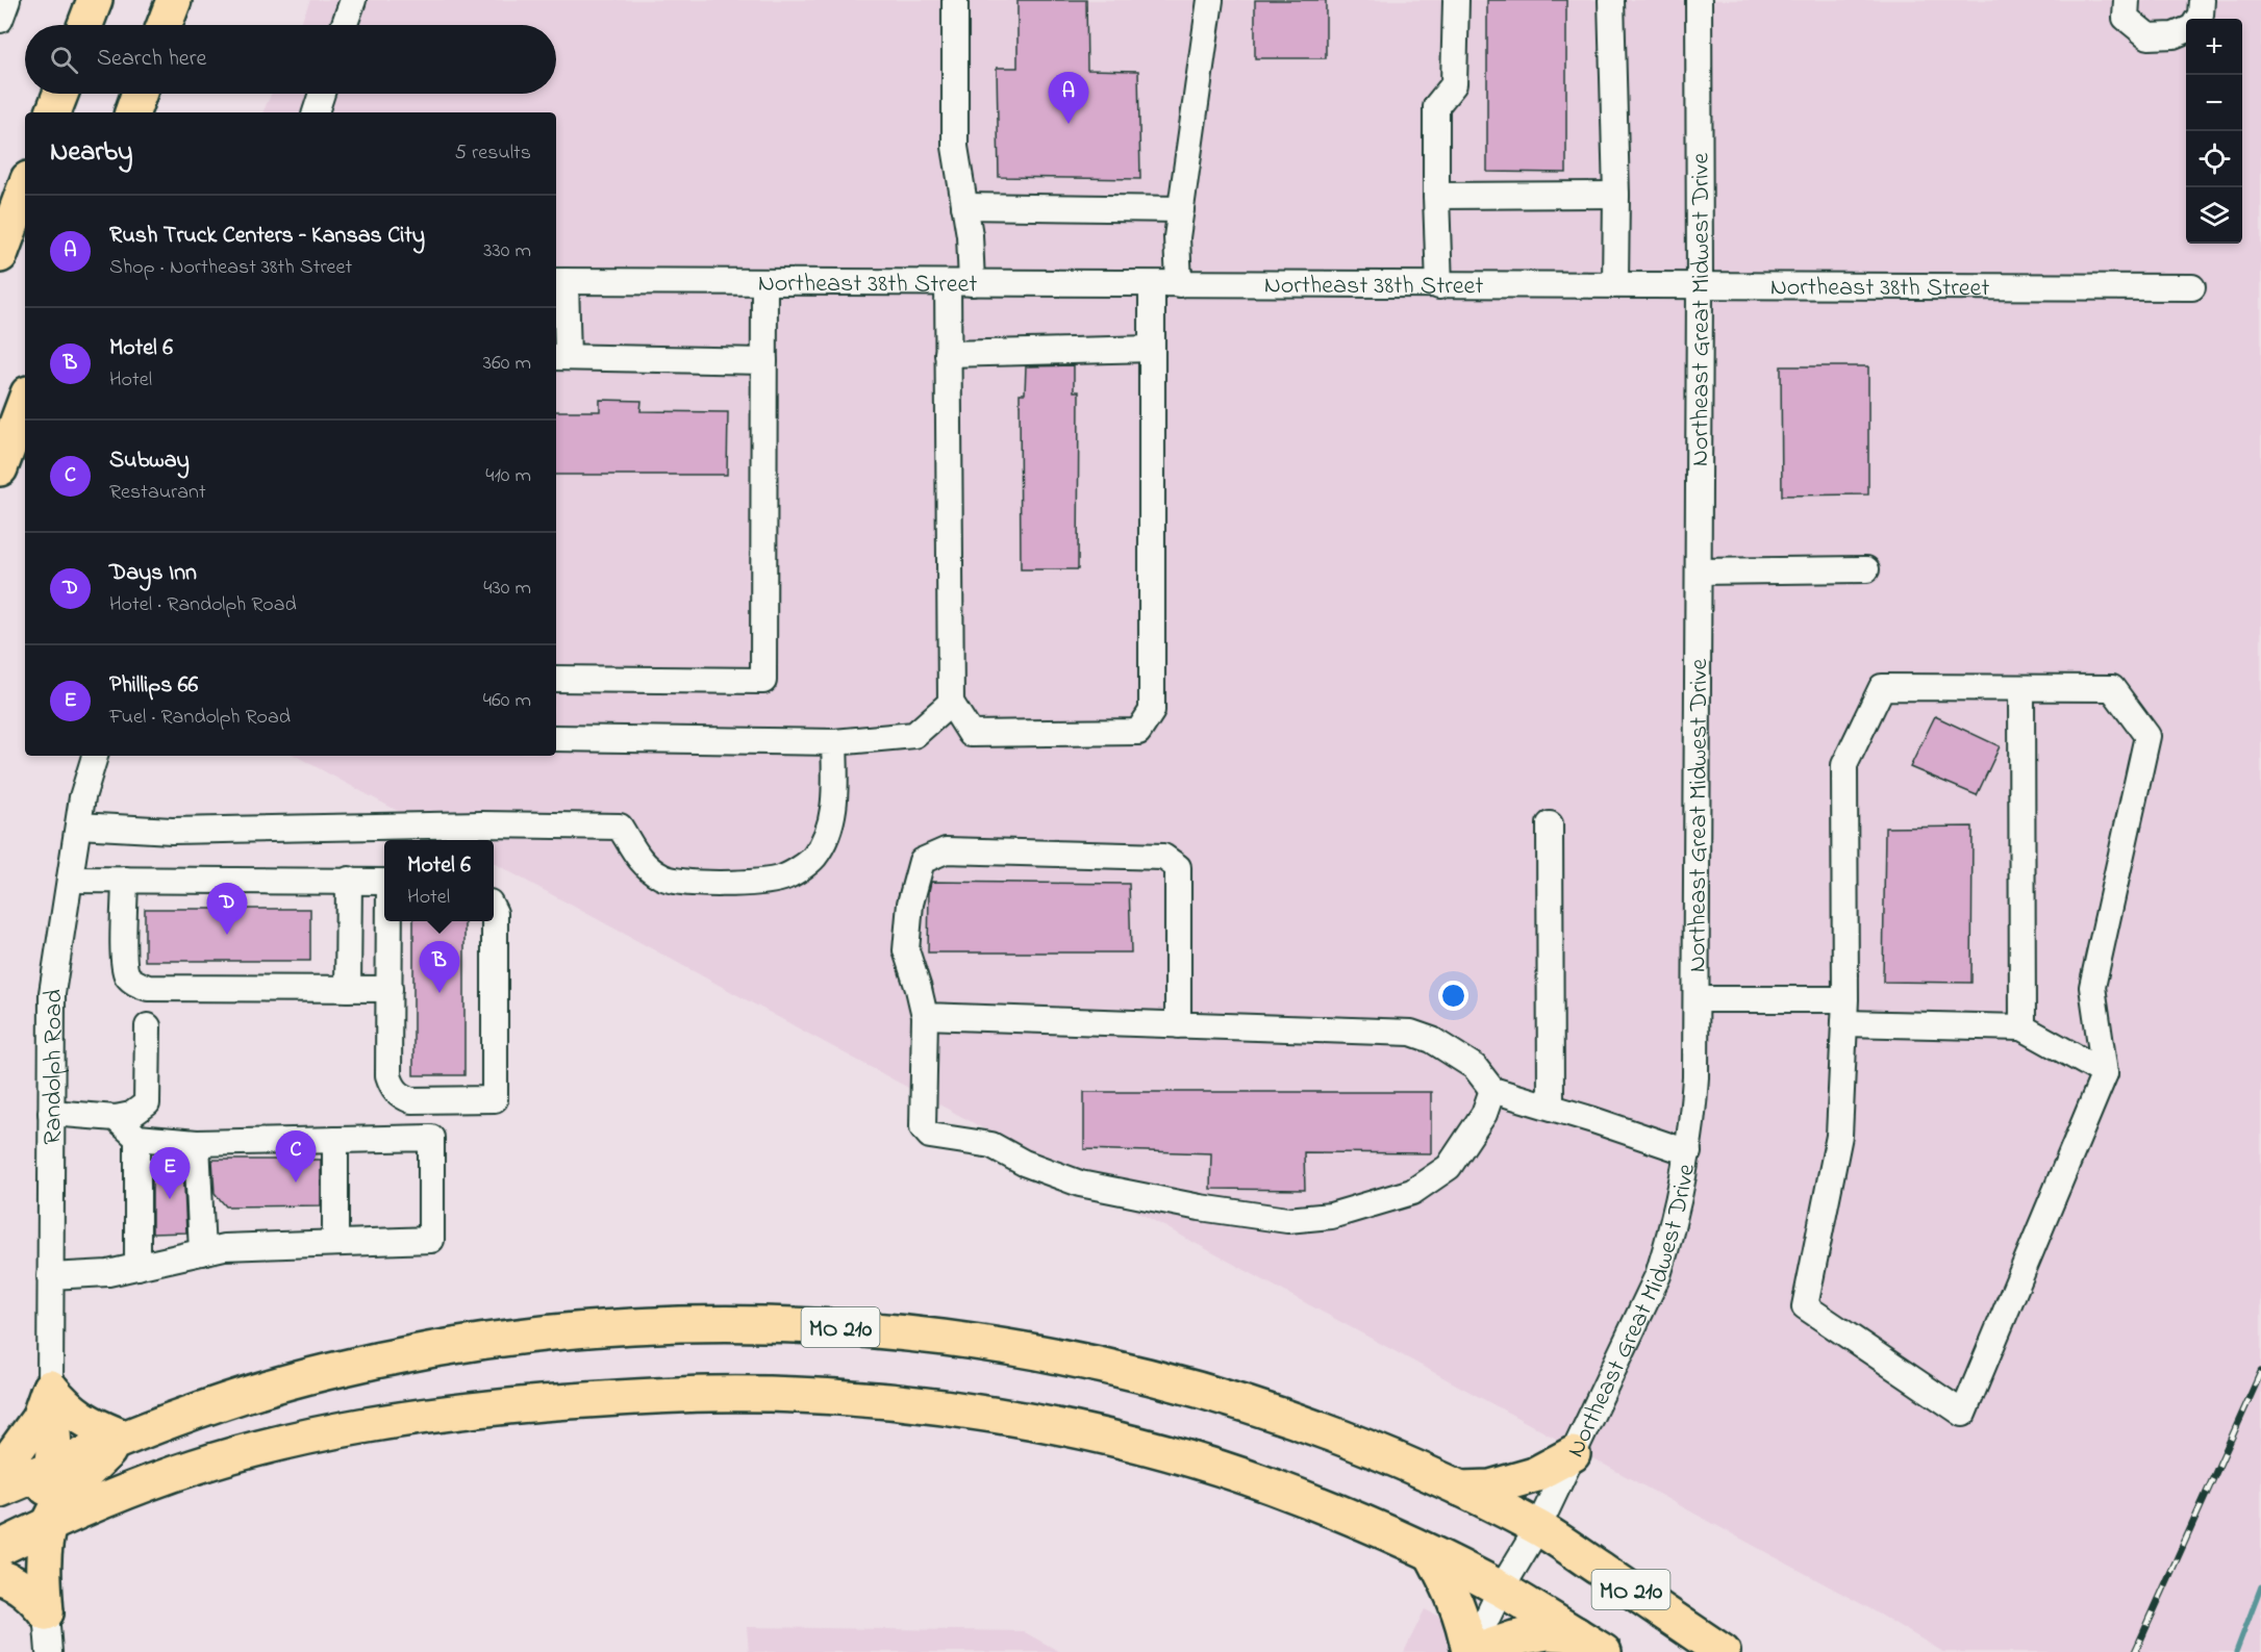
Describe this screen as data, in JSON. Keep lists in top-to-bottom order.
{
  "streets": {
    "highway": ["MO 210"],
    "street": ["Northeast 38th Street", "Northeast Great Midwest Drive", "Randolph Road"]
  },
  "crossings": [
    ["Northeast 38th Street", "Northeast Great Midwest Drive"],
    ["Northeast Great Midwest Drive", "MO 210"]
  ],
  "page": {
    "map_buttons": ["+", "−"],
    "search": "Search here",
    "pins": [
      "A",
      "D",
      "B",
      "C",
      "E"
    ],
    "heading": ["Nearby", "5 results"],
    "list": [
      {
        "mark": "A",
        "name": "Rush Truck Centers – Kansas City",
        "note": "Shop · Northeast 38th Street",
        "value": "330 m"
      },
      {
        "mark": "B",
        "name": "Motel 6",
        "note": "Hotel",
        "value": "360 m"
      },
      {
        "mark": "C",
        "name": "Subway",
        "note": "Restaurant",
        "value": "410 m"
      },
      {
        "mark": "D",
        "name": "Days Inn",
        "note": "Hotel · Randolph Road",
        "value": "430 m"
      },
      {
        "mark": "E",
        "name": "Phillips 66",
        "note": "Fuel · Randolph Road",
        "value": "460 m"
      }
    ],
    "popup": ["Motel 6", "Hotel"]
  }
}
